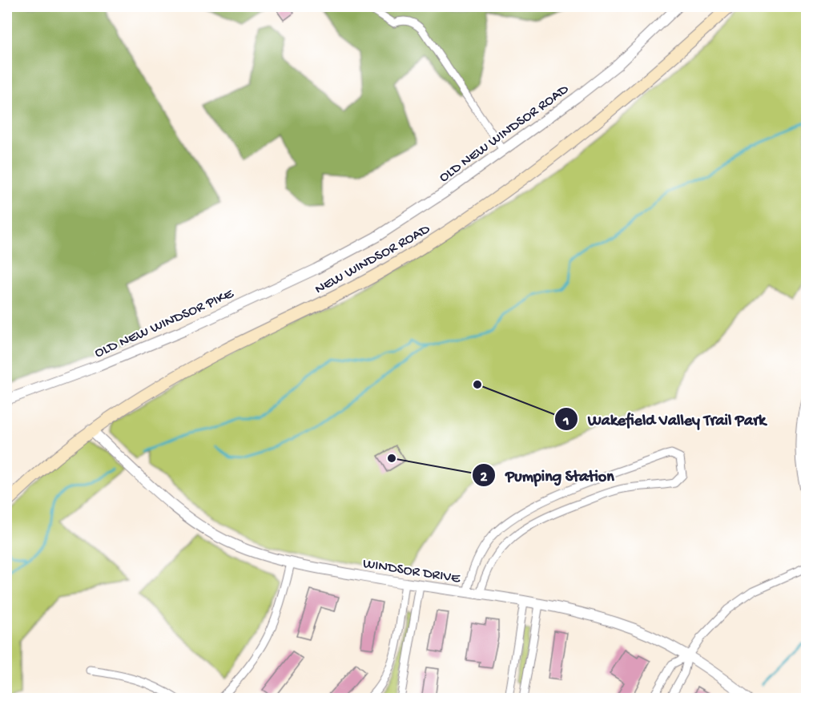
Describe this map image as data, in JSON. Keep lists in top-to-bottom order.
{
  "streets": {
    "main road": ["NEW WINDSOR ROAD"],
    "street": ["OLD NEW WINDSOR ROAD", "OLD NEW WINDSOR PIKE", "WINDSOR DRIVE"]
  },
  "crossings": [
    ["OLD NEW WINDSOR ROAD", "OLD NEW WINDSOR PIKE"],
    ["NEW WINDSOR ROAD", "WINDSOR DRIVE"]
  ],
  "places": ["Wakefield Valley Trail Park", "Pumping Station"]
}
